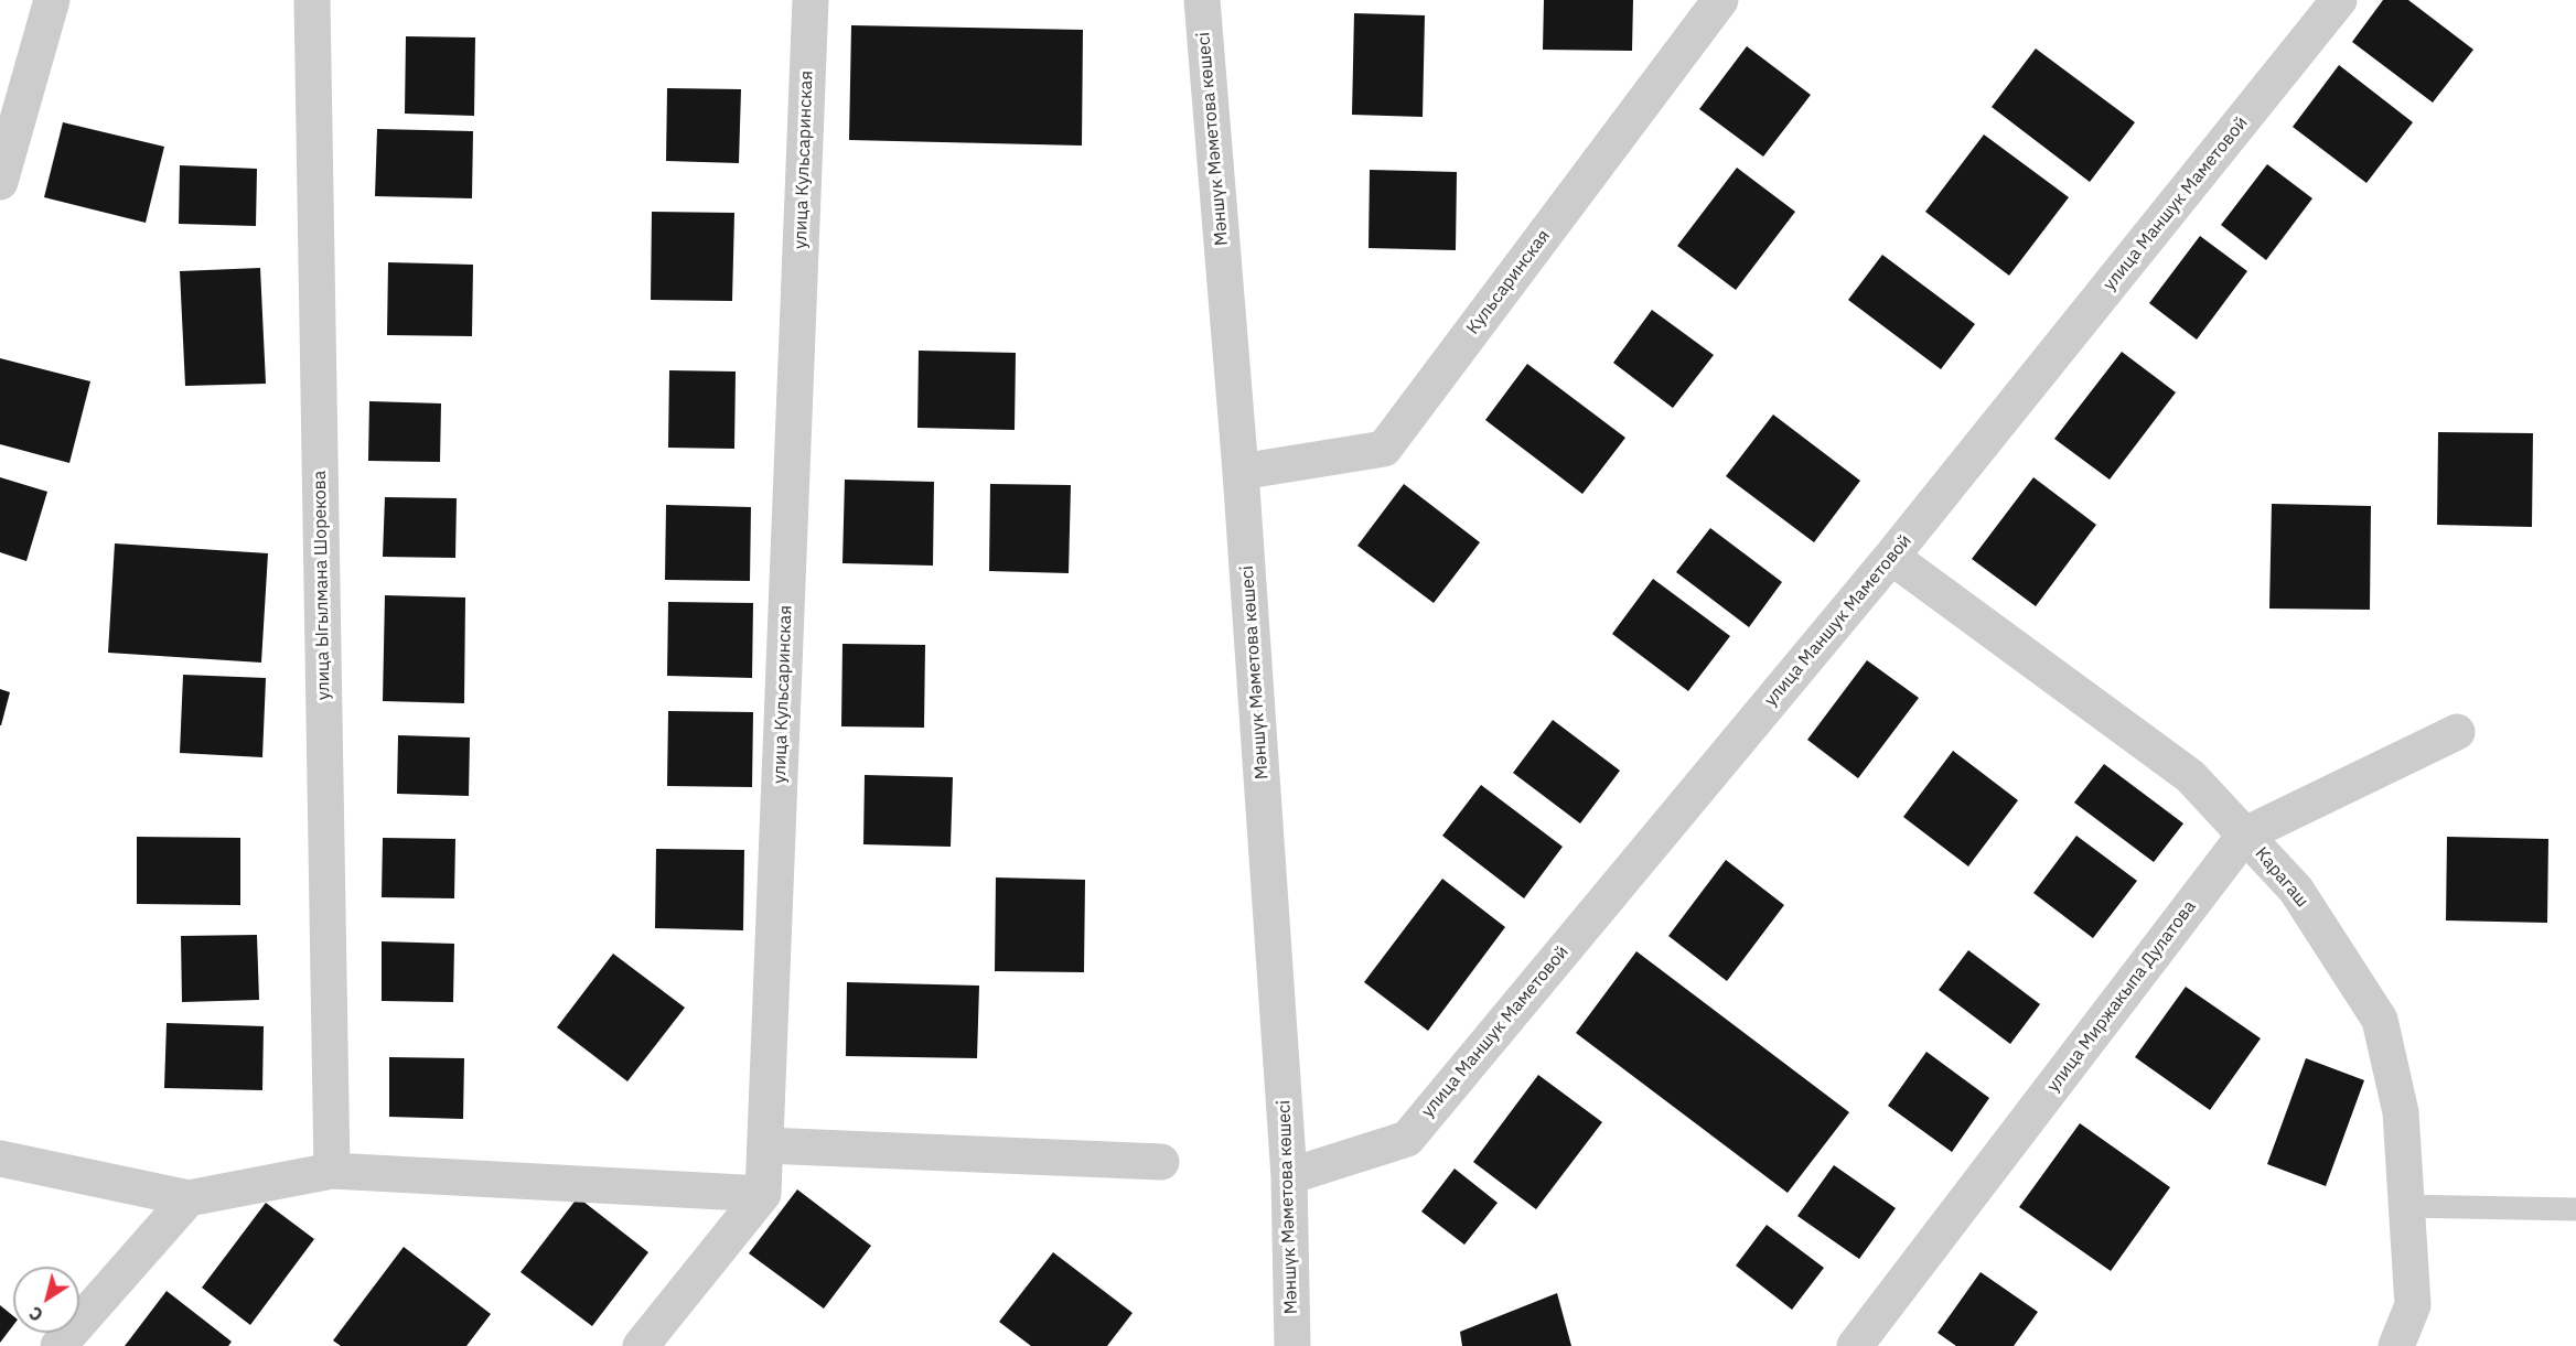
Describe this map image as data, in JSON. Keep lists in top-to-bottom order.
{
  "streets": {
    "street": [
      "Мәншүк Мәметова көшесі",
      "улица Кульсаринская",
      "улица Маншук Маметовой",
      "Кульсаринская",
      "улица Ыгылмана Шорекова",
      "Карагаш",
      "улица Миржакыпа Дулатова"
    ]
  },
  "crossings": [
    ["Мәншүк Мәметова көшесі", "улица Маншук Маметовой"],
    ["Мәншүк Мәметова көшесі", "Кульсаринская"],
    ["улица Маншук Маметовой", "Карагаш"],
    ["Карагаш", "улица Миржакыпа Дулатова"]
  ],
  "north": "bottom left"
}
